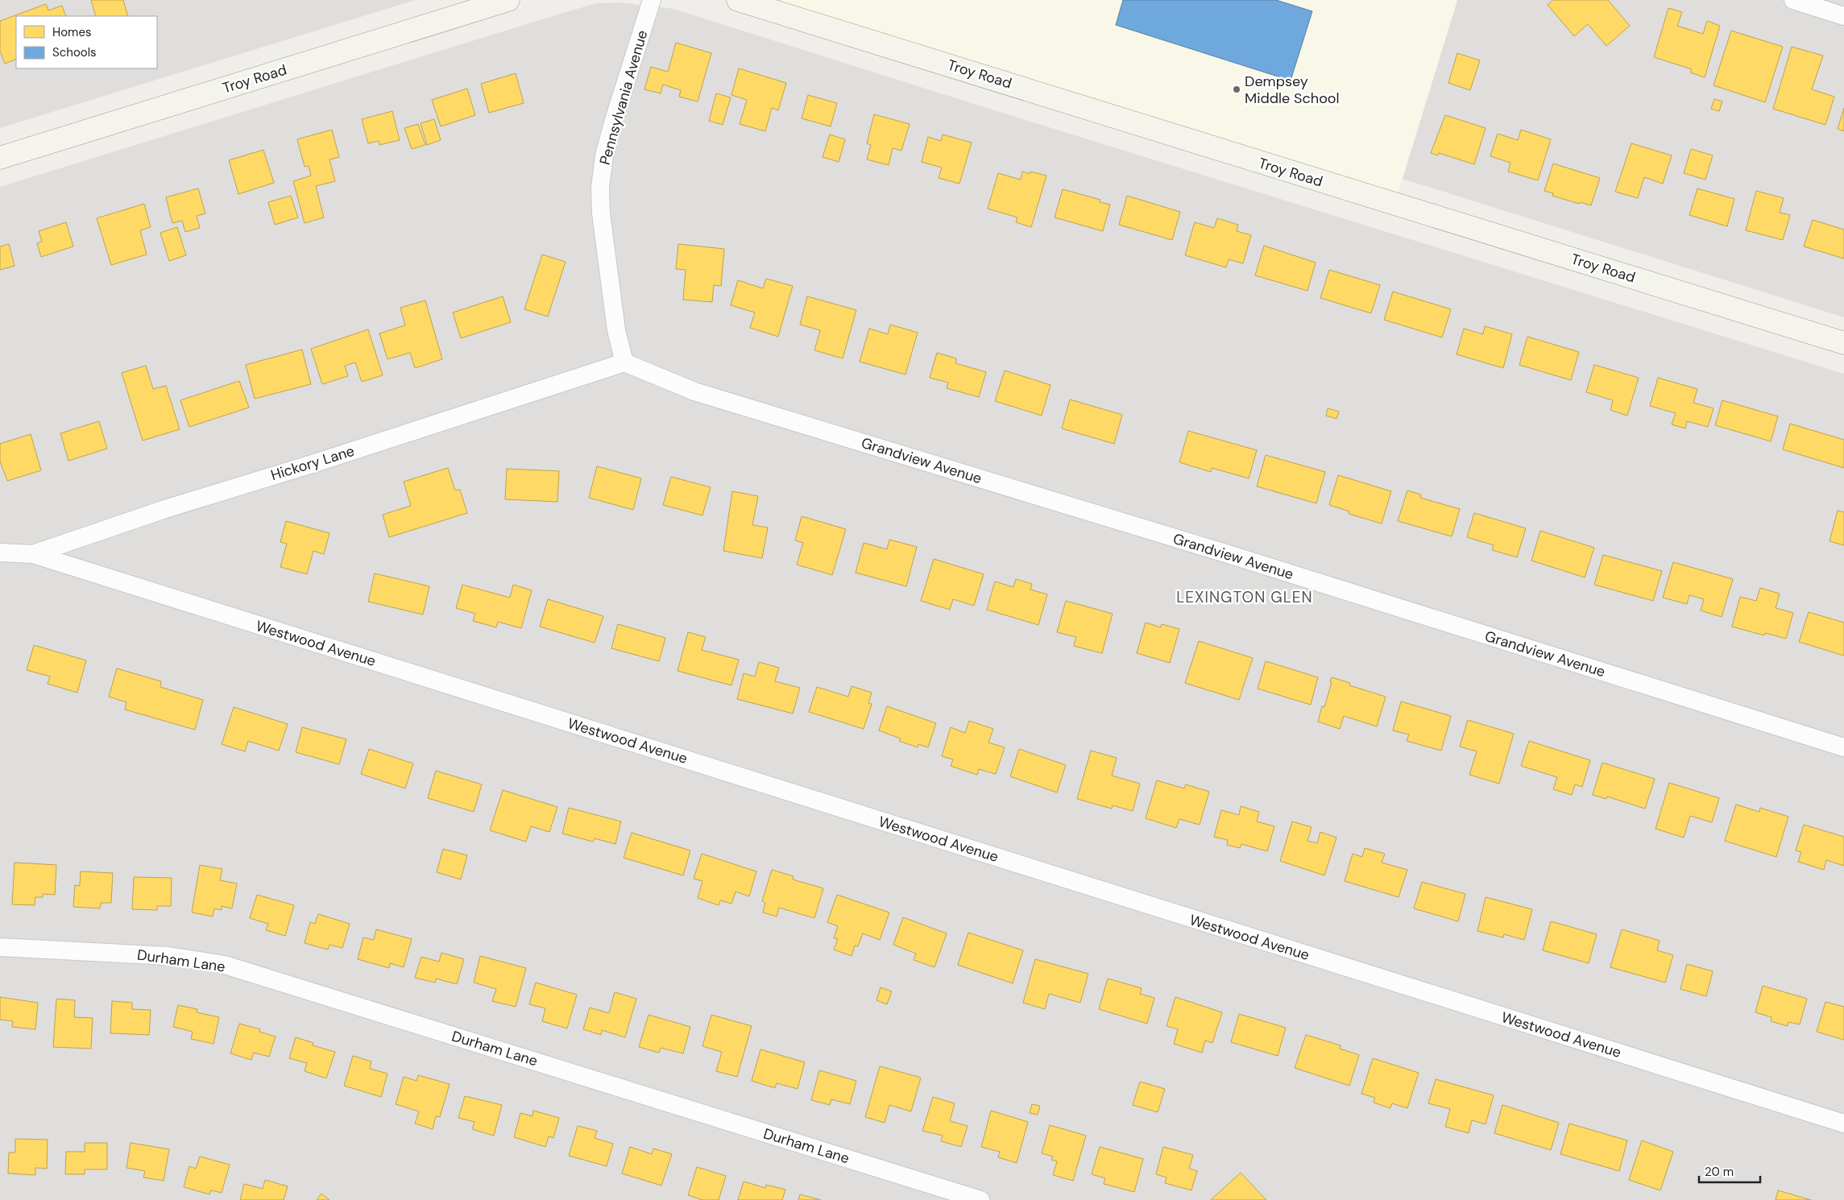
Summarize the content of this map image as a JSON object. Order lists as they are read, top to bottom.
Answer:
{
  "streets": {
    "street": [
      "Troy Road",
      "Pennsylvania Avenue",
      "Grandview Avenue",
      "Hickory Lane",
      "Westwood Avenue",
      "Durham Lane"
    ]
  },
  "crossings": [
    ["Pennsylvania Avenue", "Grandview Avenue"],
    ["Pennsylvania Avenue", "Hickory Lane"],
    ["Grandview Avenue", "Hickory Lane"],
    ["Hickory Lane", "Westwood Avenue"]
  ],
  "districts": ["LEXINGTON GLEN"],
  "places": ["Dempsey Middle School"],
  "legend": ["Homes", "Schools"],
  "scale_bar": "20 m"
}
